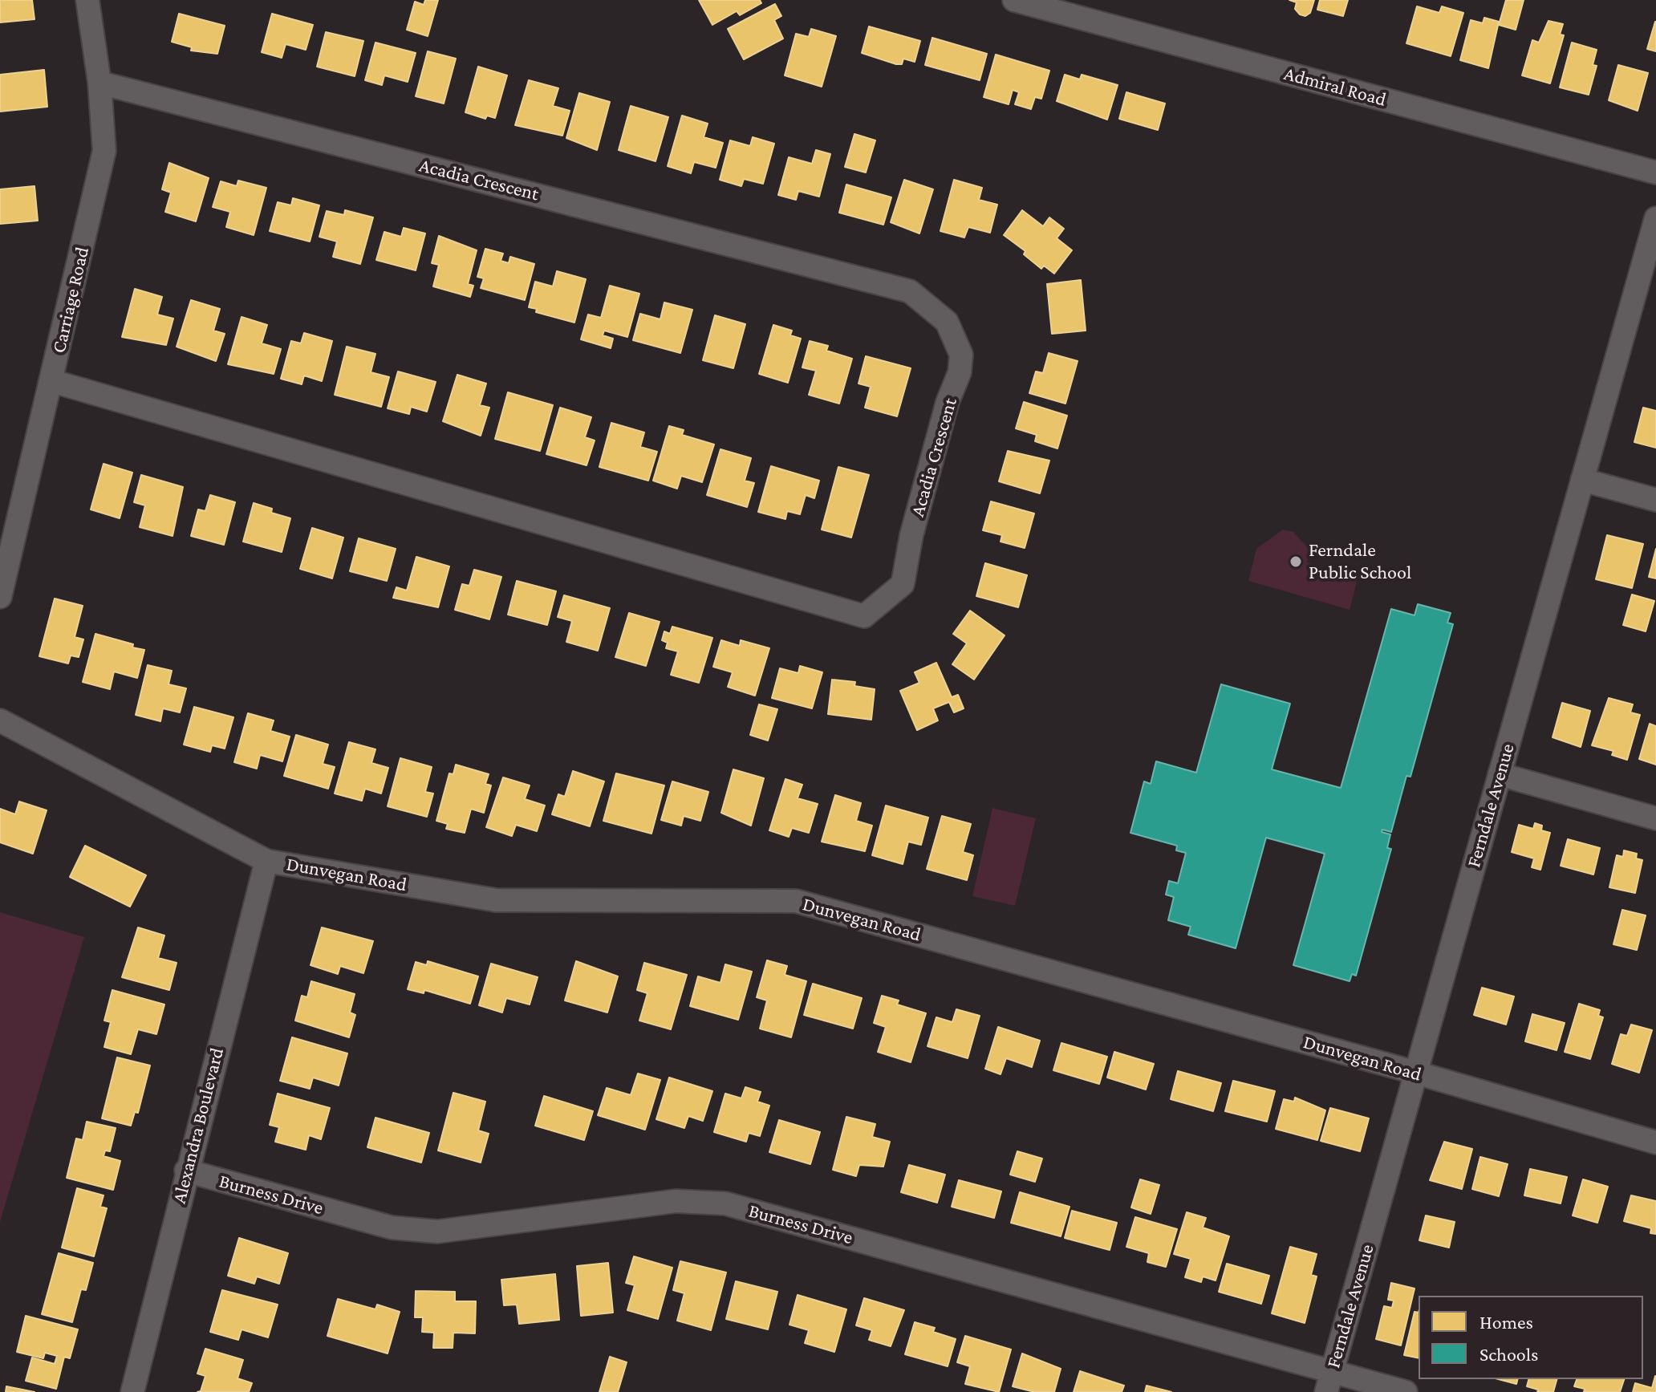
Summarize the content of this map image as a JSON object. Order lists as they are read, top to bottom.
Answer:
{
  "streets": {
    "street": [
      "Admiral Road",
      "Acadia Crescent",
      "Carriage Road",
      "Ferndale Avenue",
      "Dunvegan Road",
      "Alexandra Boulevard",
      "Burness Drive"
    ]
  },
  "crossings": [
    ["Acadia Crescent", "Carriage Road"],
    ["Ferndale Avenue", "Dunvegan Road"],
    ["Ferndale Avenue", "Burness Drive"],
    ["Dunvegan Road", "Alexandra Boulevard"],
    ["Alexandra Boulevard", "Burness Drive"]
  ],
  "places": ["Ferndale Public School"],
  "legend": ["Homes", "Schools"]
}
